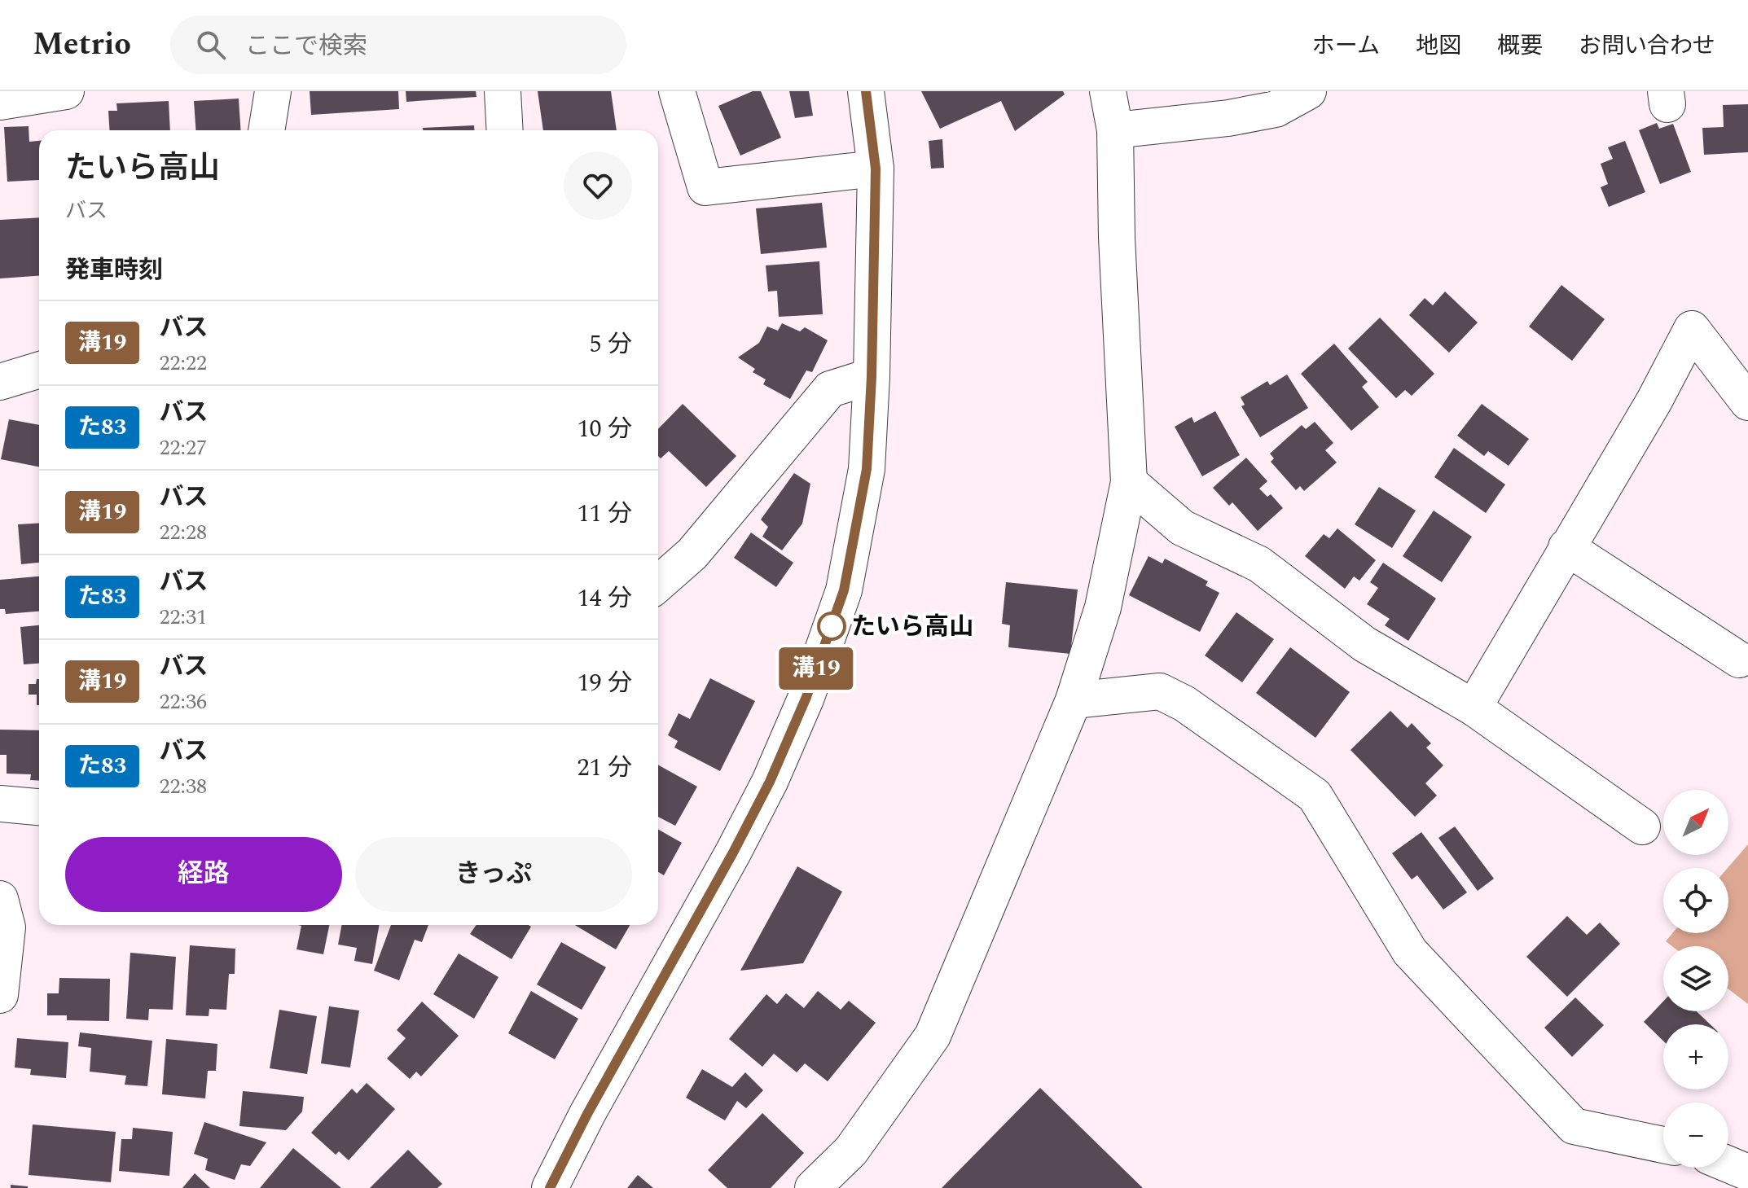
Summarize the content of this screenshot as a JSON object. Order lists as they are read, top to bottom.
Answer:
{
  "places": ["たいら高山"],
  "lines": ["bus line 溝19"],
  "north": "top right",
  "page": {
    "header": "Metrio",
    "search": "ここで検索",
    "nav": [
      "ホーム",
      "地図",
      "概要",
      "お問い合わせ"
    ],
    "on_map": "溝19",
    "heading": [
      ["たいら高山", "バス"],
      "発車時刻"
    ],
    "list": [
      {
        "mark": "溝19",
        "name": "バス",
        "note": "22:22",
        "value": "5 分"
      },
      {
        "mark": "た83",
        "name": "バス",
        "note": "22:27",
        "value": "10 分"
      },
      {
        "mark": "溝19",
        "name": "バス",
        "note": "22:28",
        "value": "11 分"
      },
      {
        "mark": "た83",
        "name": "バス",
        "note": "22:31",
        "value": "14 分"
      },
      {
        "mark": "溝19",
        "name": "バス",
        "note": "22:36",
        "value": "19 分"
      },
      {
        "mark": "た83",
        "name": "バス",
        "note": "22:38",
        "value": "21 分"
      }
    ],
    "map_buttons": ["+", "−"],
    "buttons": ["経路", "きっぷ"]
  }
}
